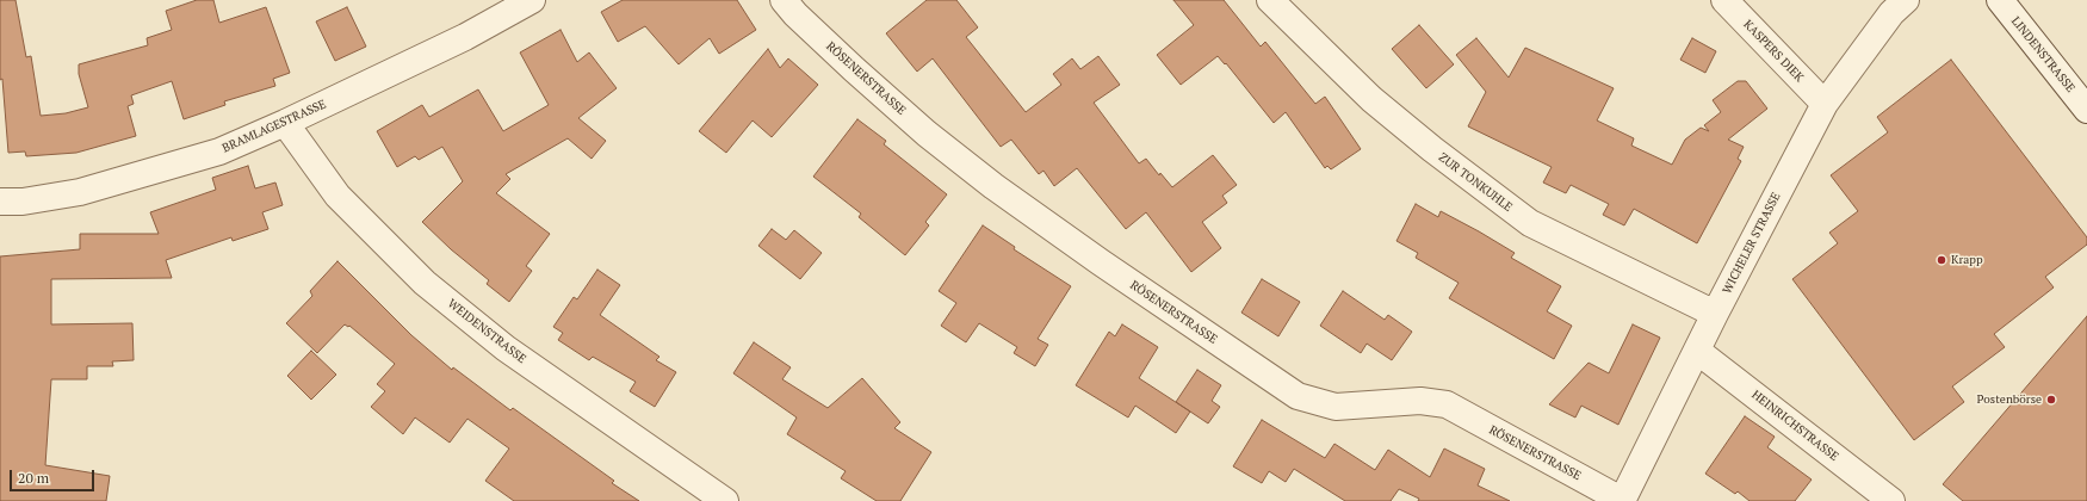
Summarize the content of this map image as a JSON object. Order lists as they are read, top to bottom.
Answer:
{
  "streets": {
    "street": [
      "KASPERS DIEK",
      "LINDENSTRASSE",
      "RÖSENERSTRASSE",
      "BRAMLAGESTRASSE",
      "ZUR TONKUHLE",
      "WICHELER STRASSE",
      "WEIDENSTRASSE",
      "HEINRICHSTRASSE"
    ]
  },
  "crossings": [
    ["KASPERS DIEK", "WICHELER STRASSE"],
    ["RÖSENERSTRASSE", "WICHELER STRASSE"],
    ["BRAMLAGESTRASSE", "WEIDENSTRASSE"],
    ["ZUR TONKUHLE", "WICHELER STRASSE"],
    ["WICHELER STRASSE", "HEINRICHSTRASSE"]
  ],
  "places": ["Krapp", "Postenbörse"],
  "scale_bar": "20 m"
}
